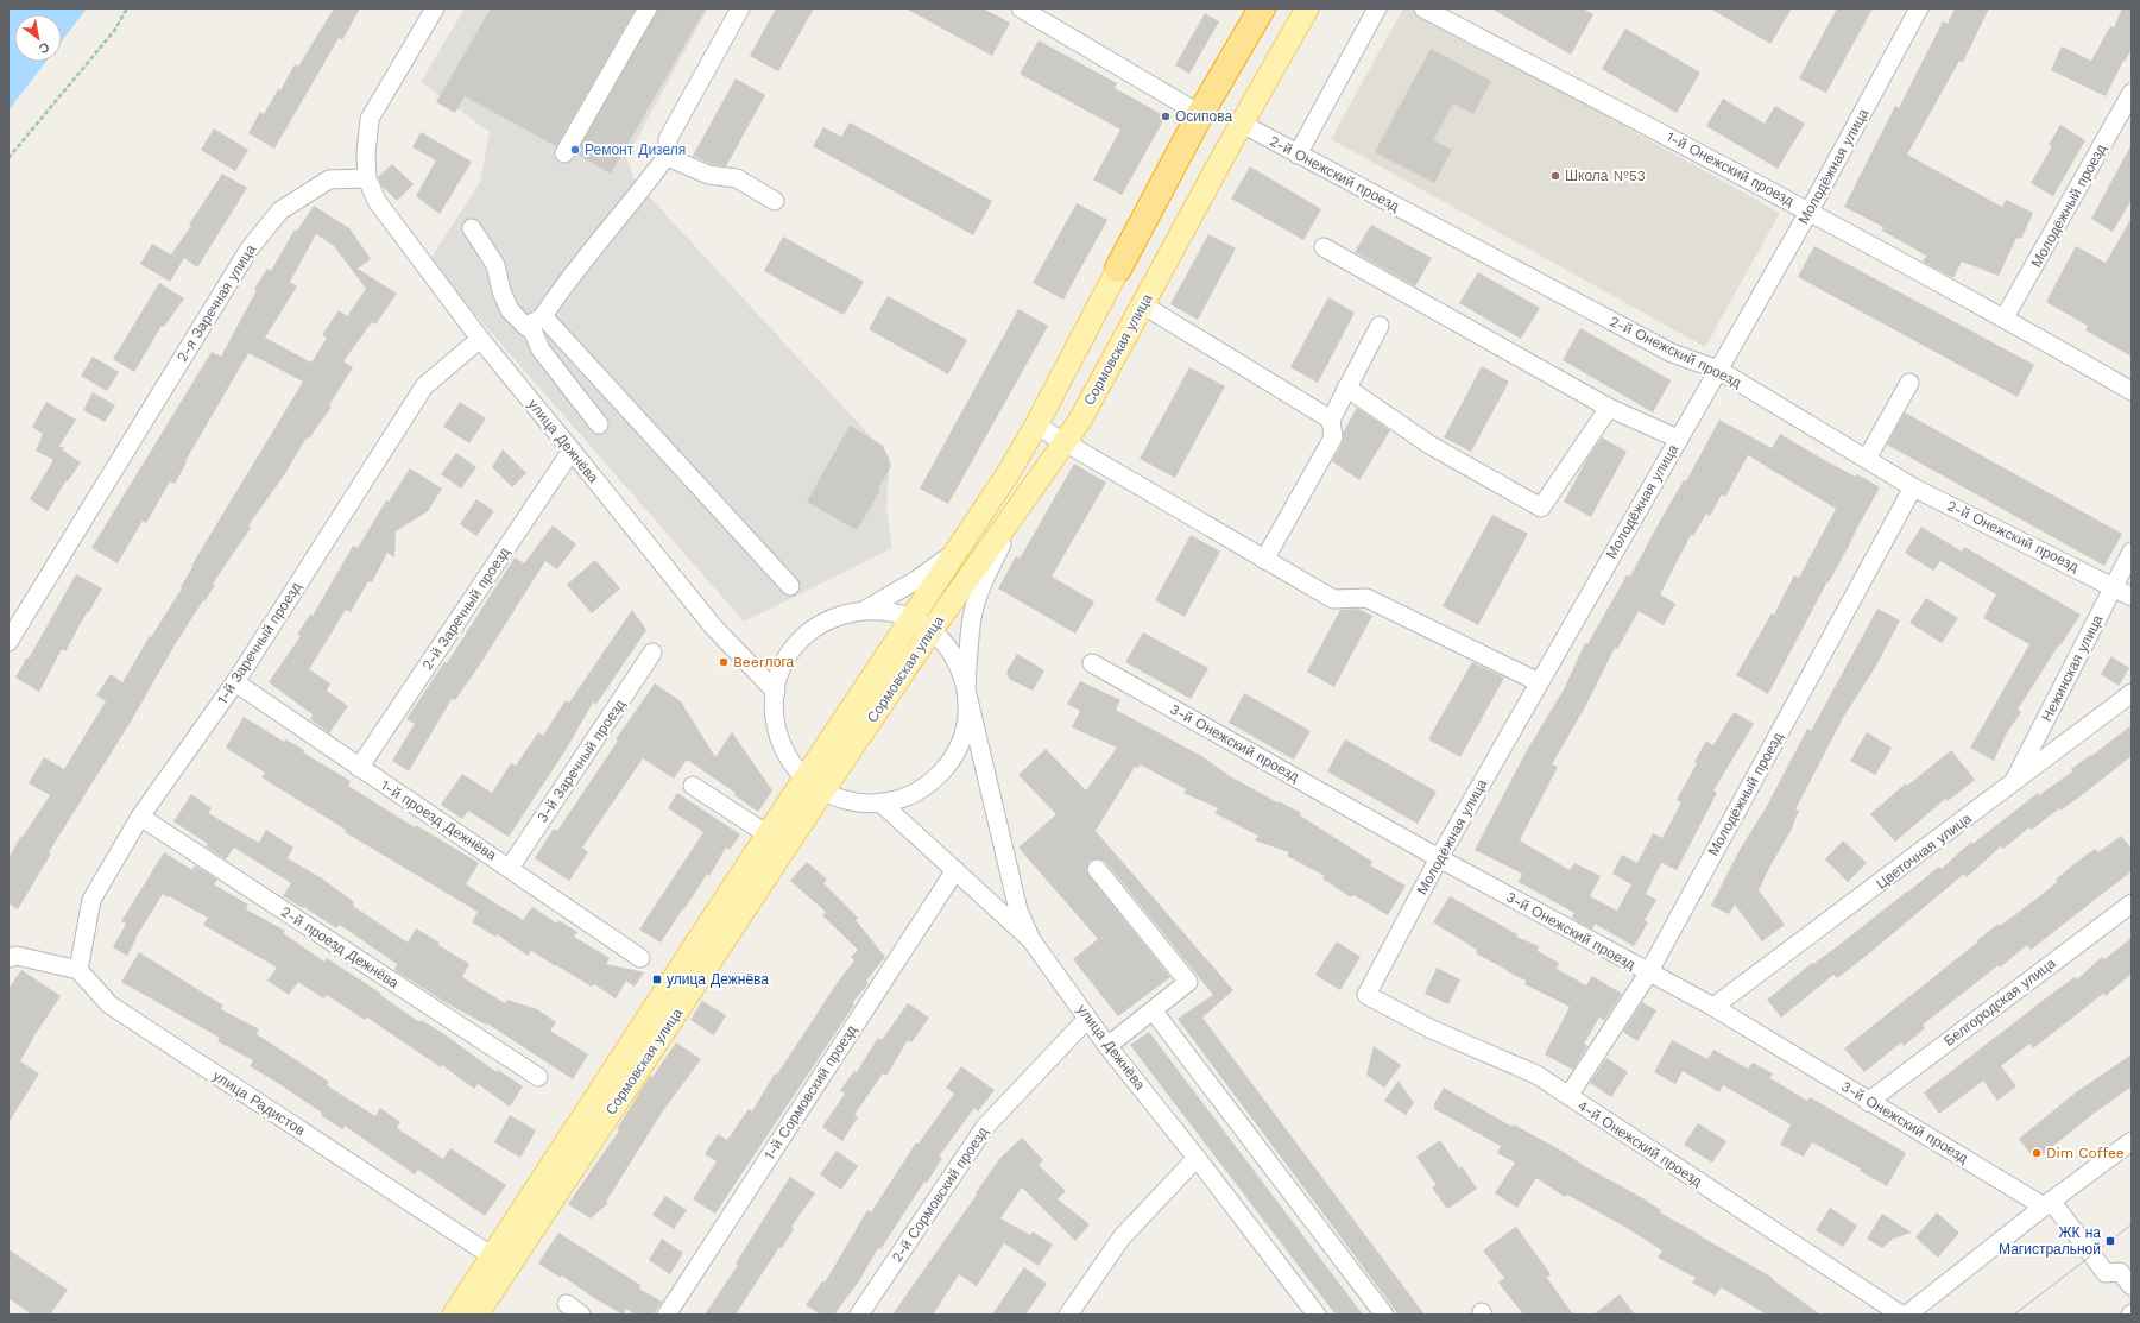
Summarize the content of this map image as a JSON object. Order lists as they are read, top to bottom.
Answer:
{
  "streets": {
    "highway": ["Сормовская улица"],
    "street": [
      "Молодёжная улица",
      "1-й Онежский проезд",
      "2-й Онежский проезд",
      "Молодёжный проезд",
      "2-я Заречная улица",
      "улица Дежнёва",
      "2-й Заречный проезд",
      "1-й Заречный проезд",
      "Нежинская улица",
      "3-й Онежский проезд",
      "3-й Заречный проезд",
      "1-й проезд Дежнёва",
      "Цветочная улица",
      "2-й проезд Дежнёва",
      "Белгородская улица",
      "1-й Сормовский проезд",
      "улица Радистов",
      "4-й Онежский проезд",
      "2-й Сормовский проезд"
    ]
  },
  "crossings": [
    ["Молодёжная улица", "1-й Онежский проезд"],
    ["Молодёжная улица", "2-й Онежский проезд"],
    ["Молодёжная улица", "3-й Онежский проезд"],
    ["Молодёжная улица", "4-й Онежский проезд"],
    ["1-й Онежский проезд", "Молодёжный проезд"],
    ["2-й Онежский проезд", "Молодёжный проезд"],
    ["2-й Онежский проезд", "Сормовская улица"],
    ["2-й Онежский проезд", "Нежинская улица"],
    ["Молодёжный проезд", "3-й Онежский проезд"],
    ["Молодёжный проезд", "4-й Онежский проезд"],
    ["2-я Заречная улица", "улица Дежнёва"],
    ["Сормовская улица", "улица Радистов"],
    ["улица Дежнёва", "2-й Заречный проезд"],
    ["улица Дежнёва", "1-й Заречный проезд"],
    ["улица Дежнёва", "1-й Сормовский проезд"],
    ["улица Дежнёва", "2-й Сормовский проезд"],
    ["2-й Заречный проезд", "1-й проезд Дежнёва"],
    ["1-й Заречный проезд", "1-й проезд Дежнёва"],
    ["1-й Заречный проезд", "2-й проезд Дежнёва"],
    ["1-й Заречный проезд", "улица Радистов"],
    ["Нежинская улица", "Цветочная улица"],
    ["3-й Онежский проезд", "Цветочная улица"],
    ["3-й Онежский проезд", "Белгородская улица"],
    ["3-й Заречный проезд", "1-й проезд Дежнёва"]
  ],
  "places": {
    "other": [
      "Осипова",
      "Ремонт Дизеля",
      "Школа №53",
      "Beerлога",
      "Dim Coffee"
    ],
    "transit": ["улица Дежнёва", "ЖК на Магистральной"]
  },
  "north": "bottom right"
}
